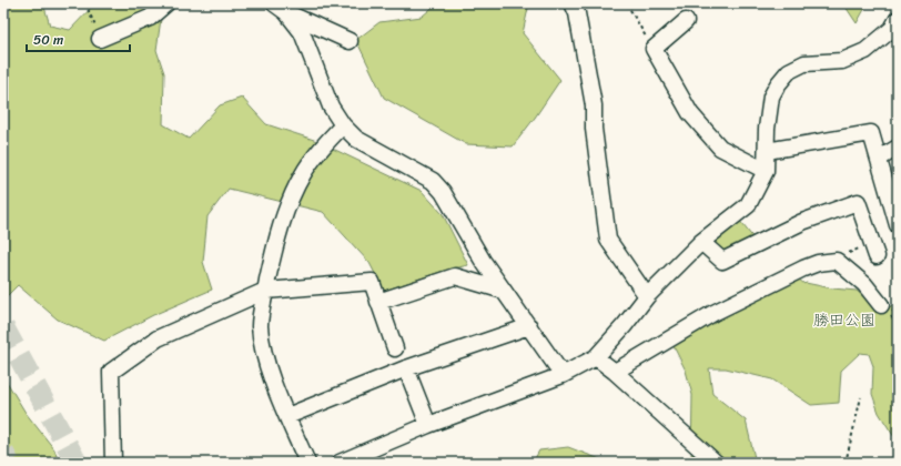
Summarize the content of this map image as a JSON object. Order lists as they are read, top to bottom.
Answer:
{
  "parks": ["勝田公園"],
  "scale_bar": "50 m"
}
